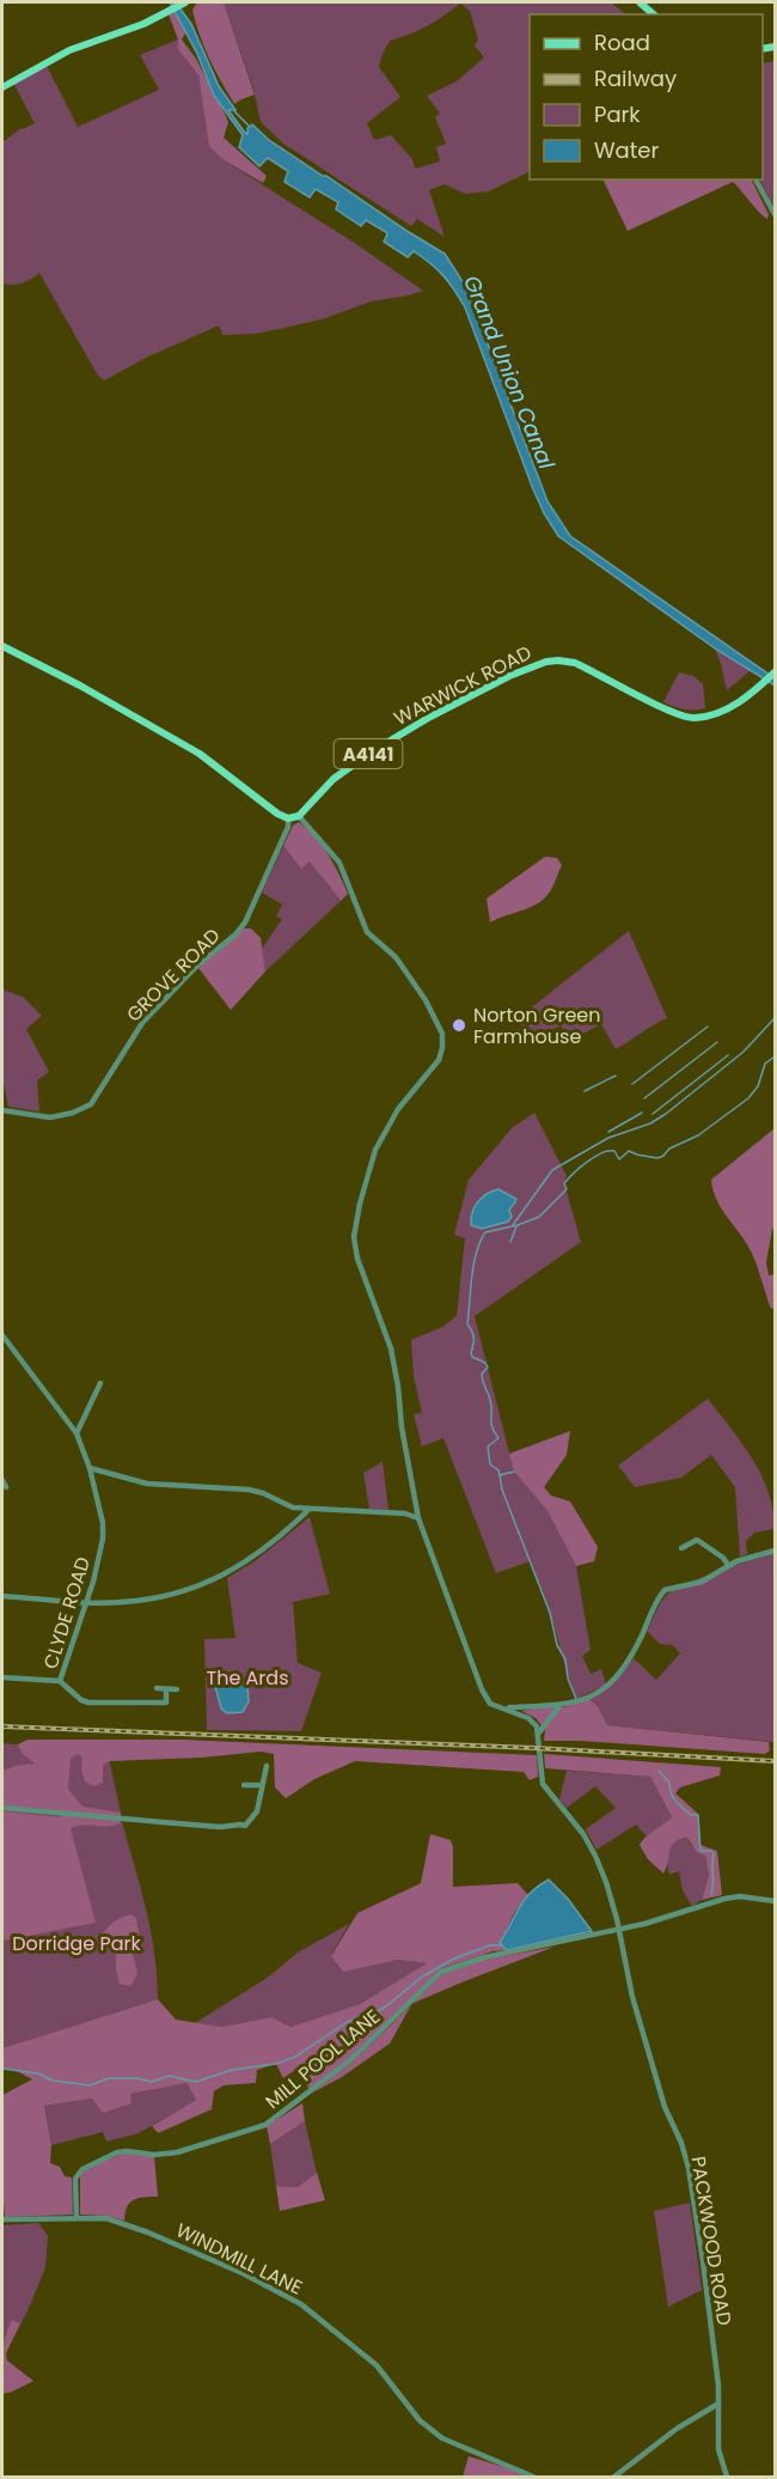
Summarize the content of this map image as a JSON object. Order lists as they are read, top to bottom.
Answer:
{
  "streets": {
    "main road": ["WARWICK ROAD", "A4141"],
    "street": [
      "GROVE ROAD",
      "CLYDE ROAD",
      "MILL POOL LANE",
      "PACKWOOD ROAD",
      "WINDMILL LANE"
    ]
  },
  "crossings": [
    ["MILL POOL LANE", "PACKWOOD ROAD"],
    ["MILL POOL LANE", "WINDMILL LANE"]
  ],
  "water": ["Grand Union Canal"],
  "parks": ["The Ards", "Dorridge Park"],
  "places": ["Norton Green Farmhouse"],
  "legend": [
    "Road",
    "Railway",
    "Park",
    "Water"
  ]
}
